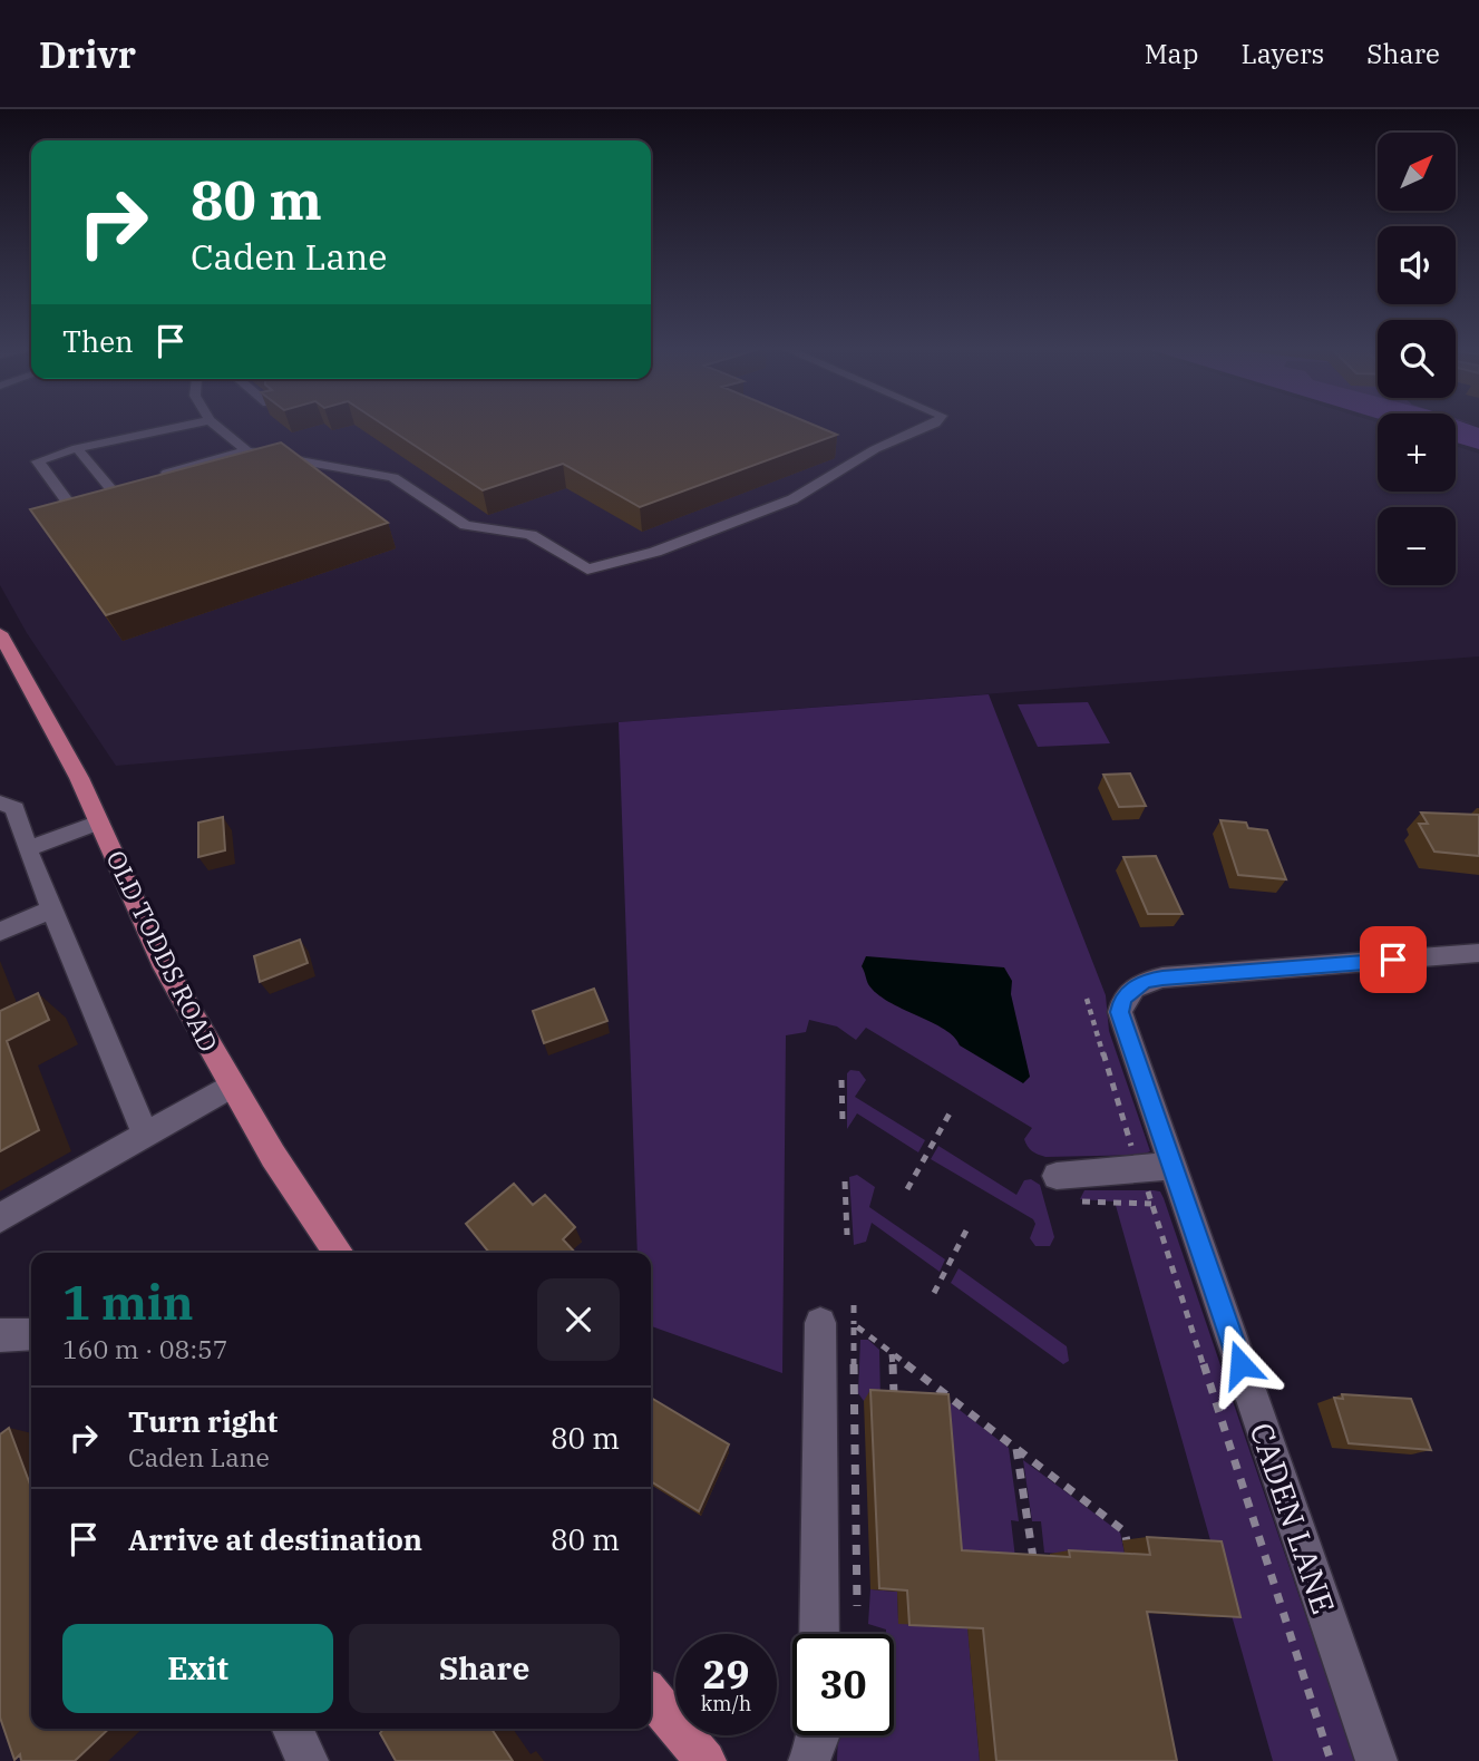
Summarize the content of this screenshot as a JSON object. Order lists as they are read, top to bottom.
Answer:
{
  "streets": {
    "main road": ["OLD TODDS ROAD"],
    "street": ["CADEN LANE"]
  },
  "north": "top right",
  "page": {
    "header": "Drivr",
    "nav": ["Map", "Layers", "Share"],
    "map_buttons": ["+", "−"],
    "turn": ["80 m", "Caden Lane"],
    "then": "Then",
    "heading": ["1 min", "160 m · 08:57"],
    "list": [
      {
        "name": "Turn right",
        "note": "Caden Lane",
        "value": "80 m"
      },
      {
        "name": "Arrive at destination",
        "value": "80 m"
      }
    ],
    "buttons": ["Exit", "Share"],
    "speed": "29 km/h",
    "limit": "30"
  }
}
